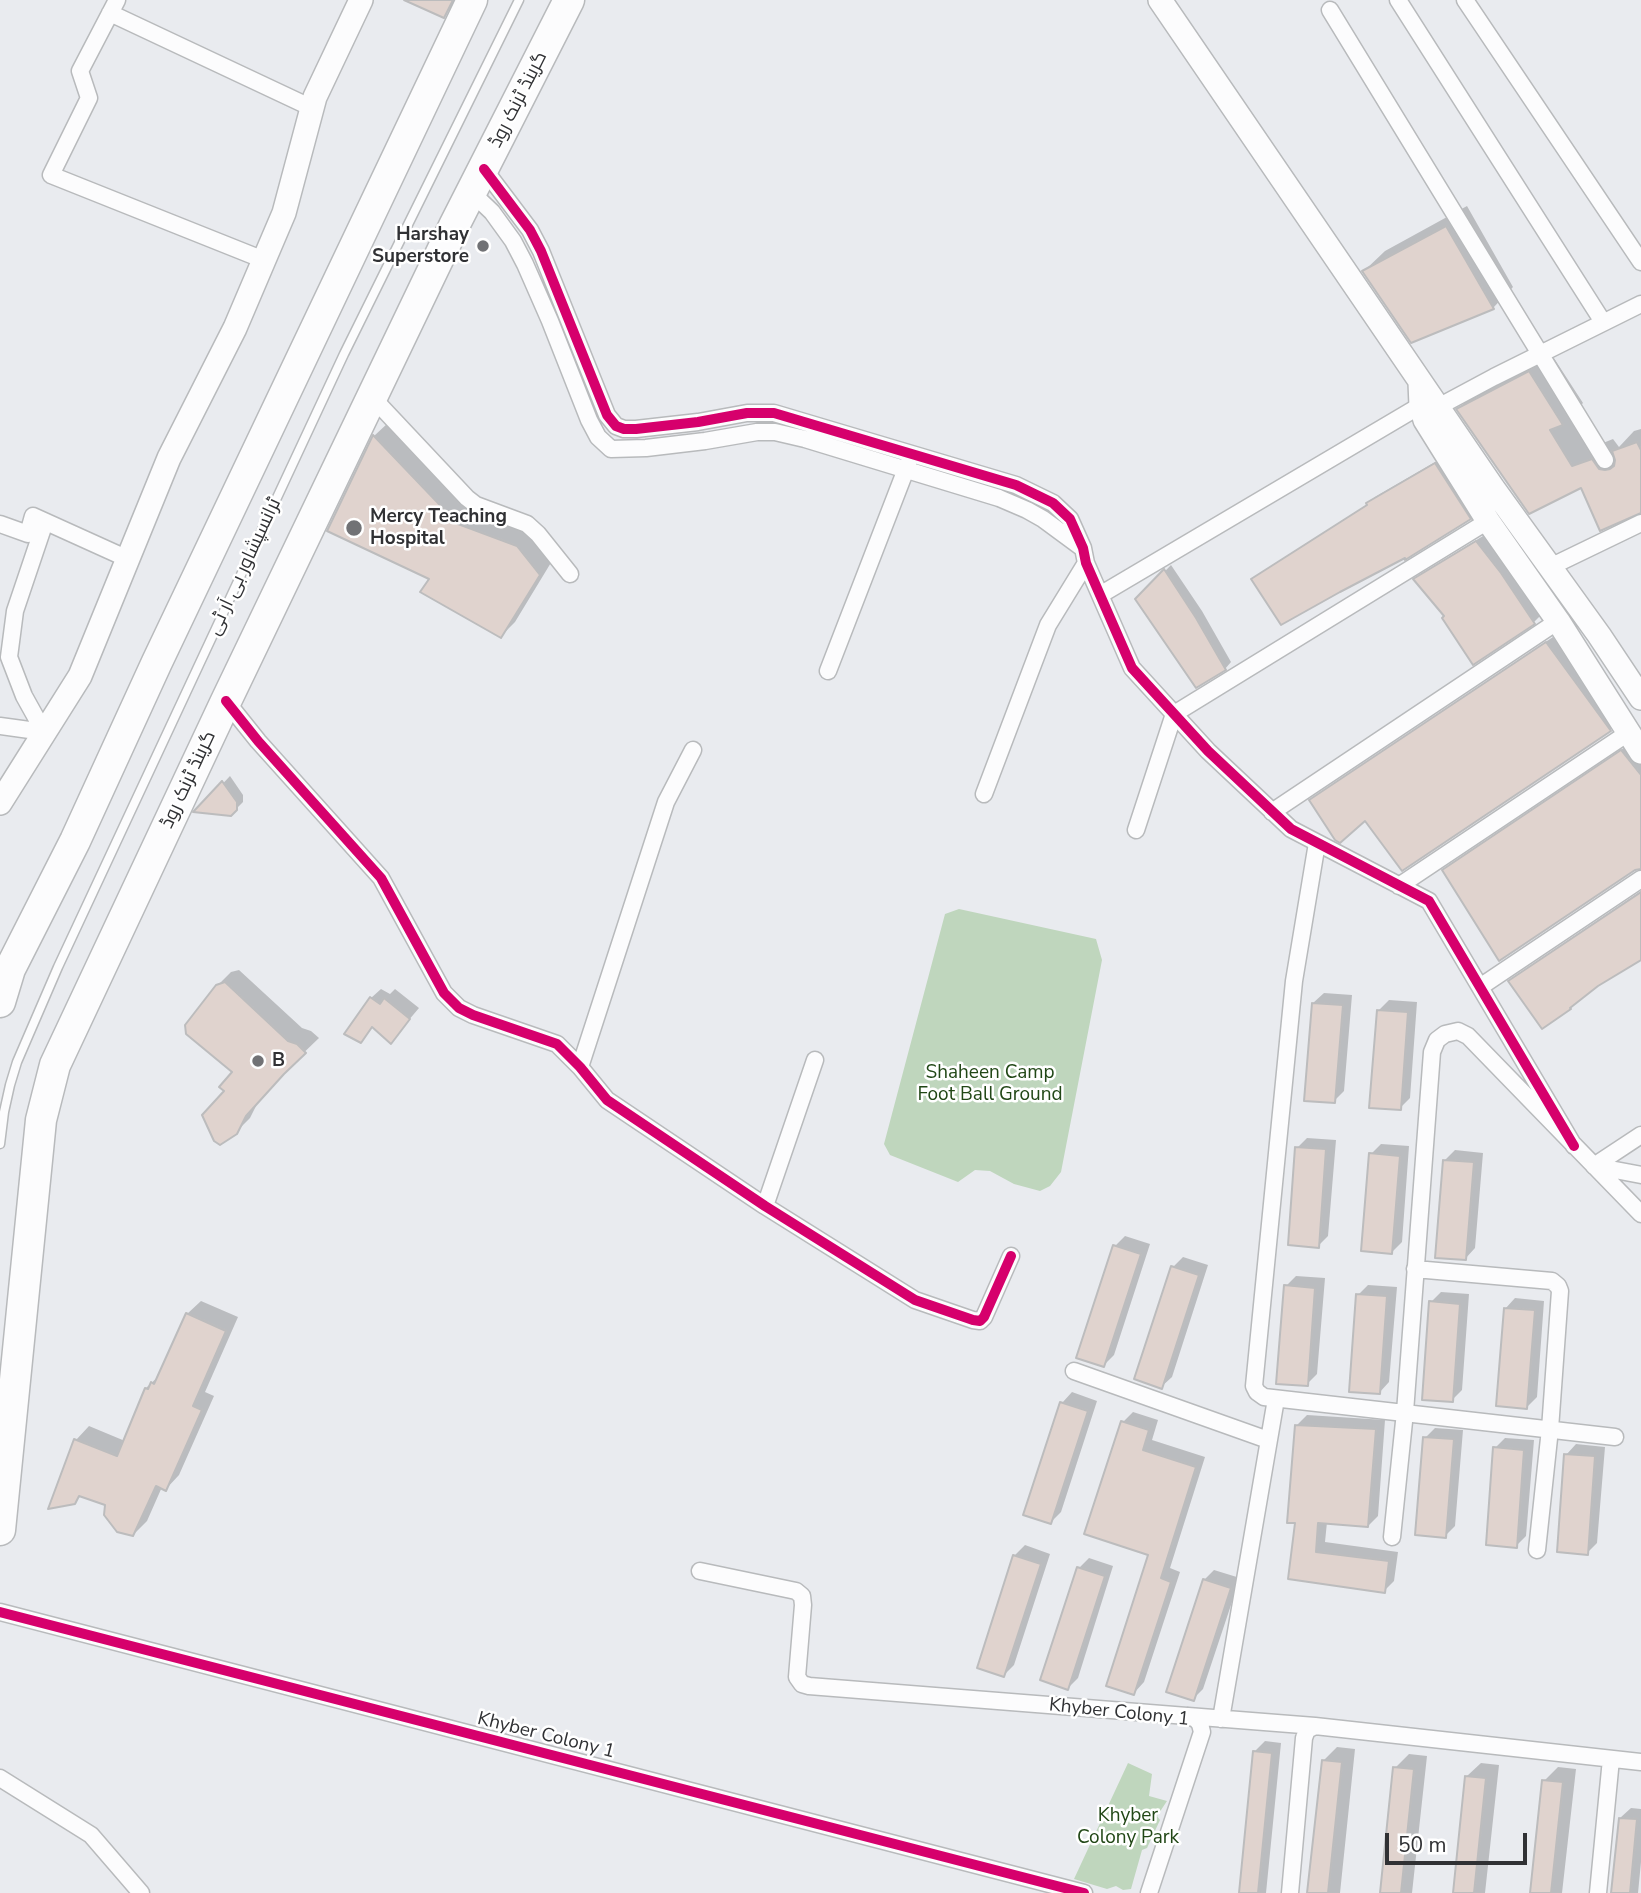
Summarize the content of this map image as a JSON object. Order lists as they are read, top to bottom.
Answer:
{
  "streets": {
    "highway": ["گرینڈ ٹرنک روڈ"],
    "street": ["Khyber Colony 1"],
    "lane": ["ٹرانسپشاور بی آر ٹی"]
  },
  "parks": ["Shaheen Camp Foot Ball Ground", "Khyber Colony Park"],
  "places": ["Harshay Superstore", "Mercy Teaching Hospital", "B"],
  "scale_bar": "50 m"
}
